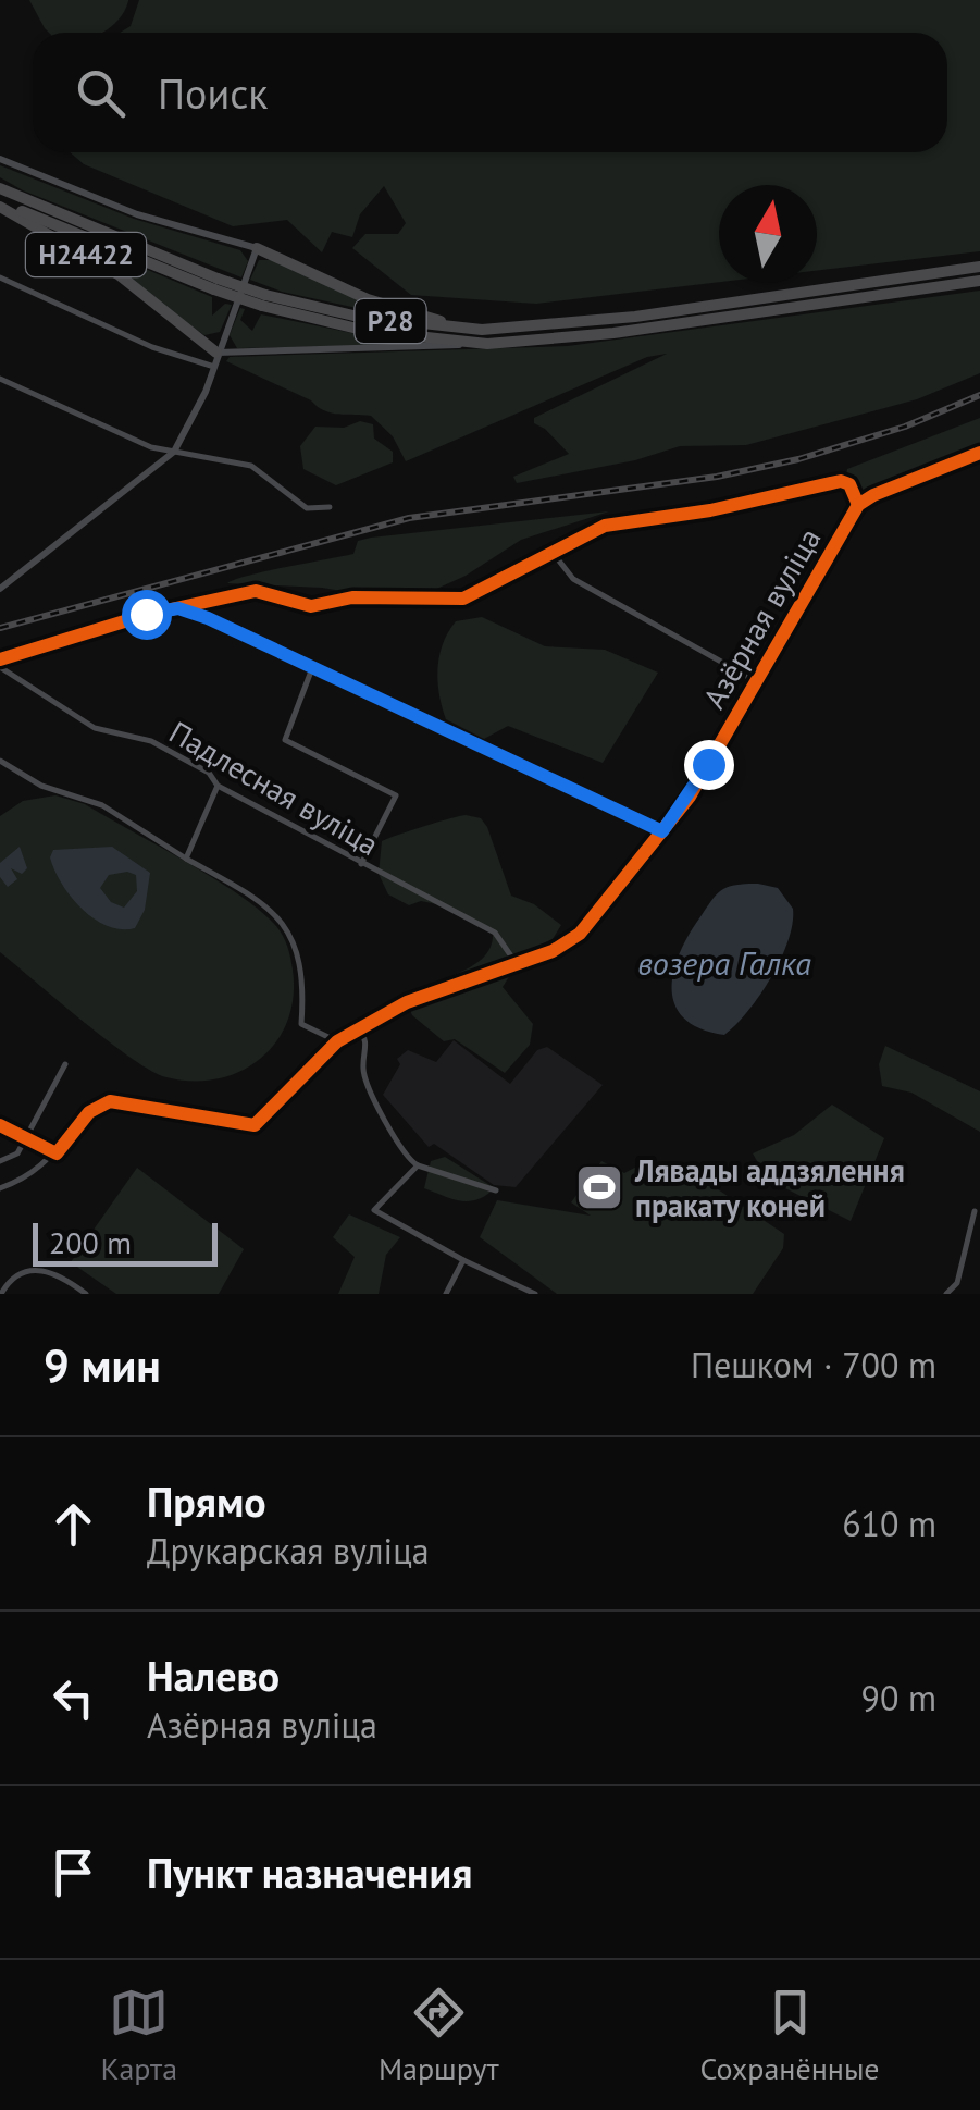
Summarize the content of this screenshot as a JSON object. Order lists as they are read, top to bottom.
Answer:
{
  "streets": {
    "highway": ["Н24422", "Р28"],
    "street": ["Азёрная вуліца", "Падлесная вуліца"]
  },
  "crossings": [
    ["Н24422", "Р28"],
    ["Азёрная вуліца", "Падлесная вуліца"]
  ],
  "water": ["возера Галка"],
  "places": {
    "sports": ["Лявады аддзялення пракату коней"]
  },
  "scale_bar": "200 m",
  "north": "top",
  "page": {
    "search": "Поиск",
    "scale": "200 m",
    "heading": ["9 мин", "Пешком · 700 m"],
    "list": [
      ["Прямо", "Друкарская вуліца", "610 m"],
      ["Налево", "Азёрная вуліца", "90 m"],
      "Пункт назначения"
    ],
    "nav": ["Карта", "Маршрут", "Сохранённые"]
  }
}
